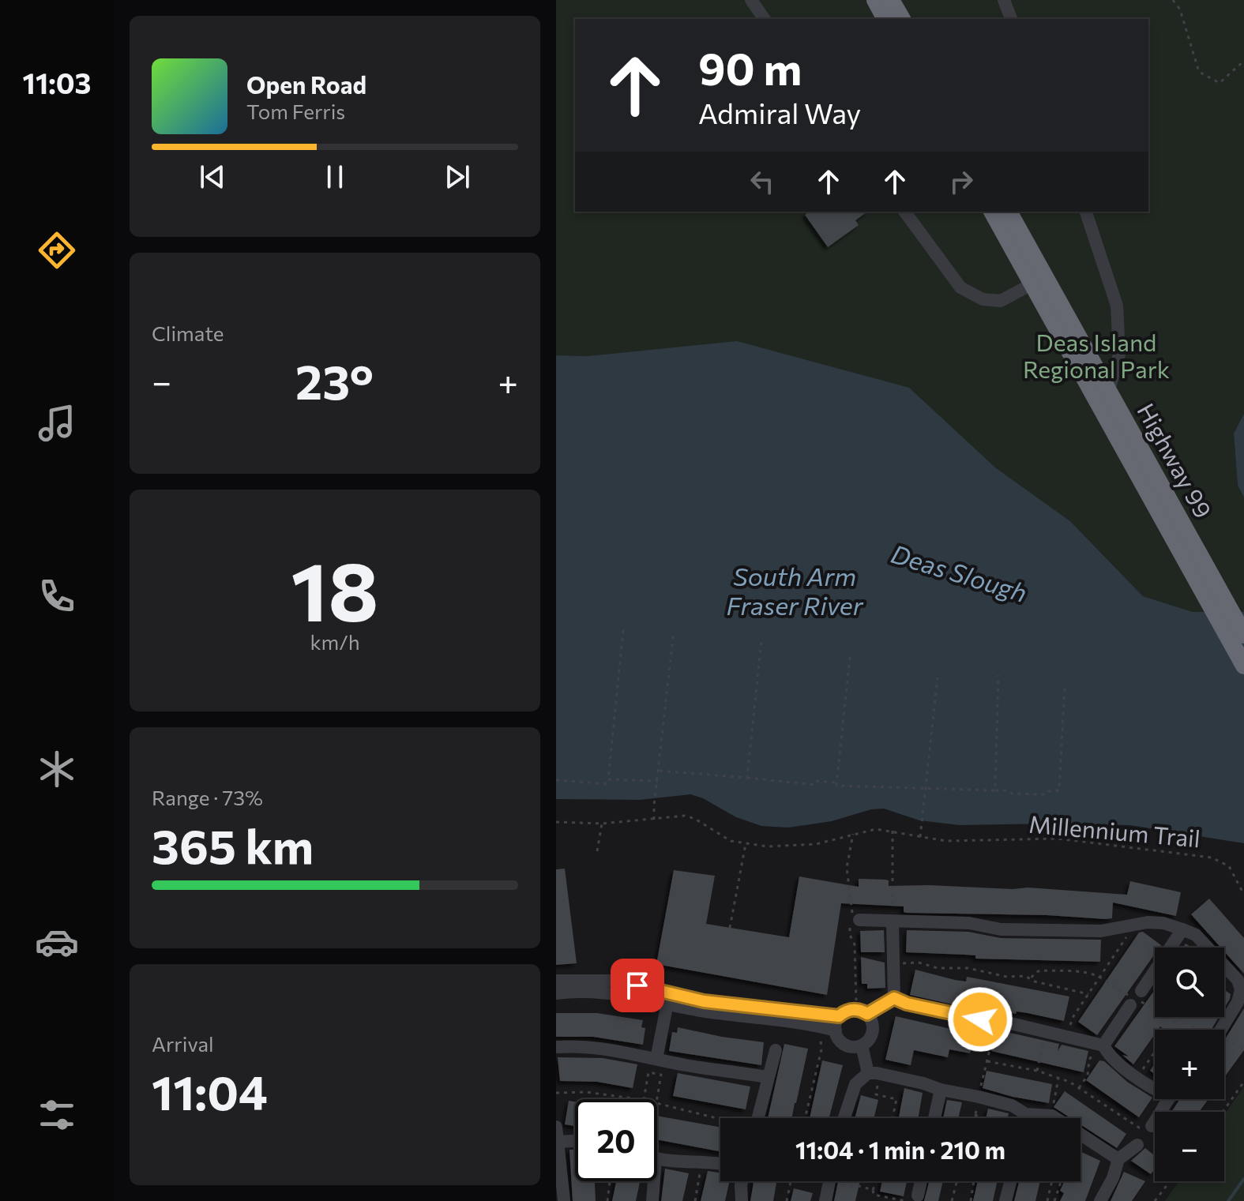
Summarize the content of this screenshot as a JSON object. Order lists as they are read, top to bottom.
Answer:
{
  "streets": {
    "highway": ["Highway 99"],
    "path": ["Millennium Trail"]
  },
  "water": ["Deas Slough", "South Arm Fraser River"],
  "parks": ["Deas Island Regional Park"],
  "page": {
    "tabs": "11:03",
    "turn": ["90 m", "Admiral Way"],
    "song": ["Open Road", "Tom Ferris"],
    "tile": [
      "Climate",
      ["18", "km/h"],
      ["Range · 73%", "365 km"],
      ["Arrival", "11:04"]
    ],
    "heat": ["−", "23°", "+"],
    "map_buttons": ["+", "−"],
    "limit": "20",
    "trip": "11:04 · 1 min · 210 m"
  }
}
